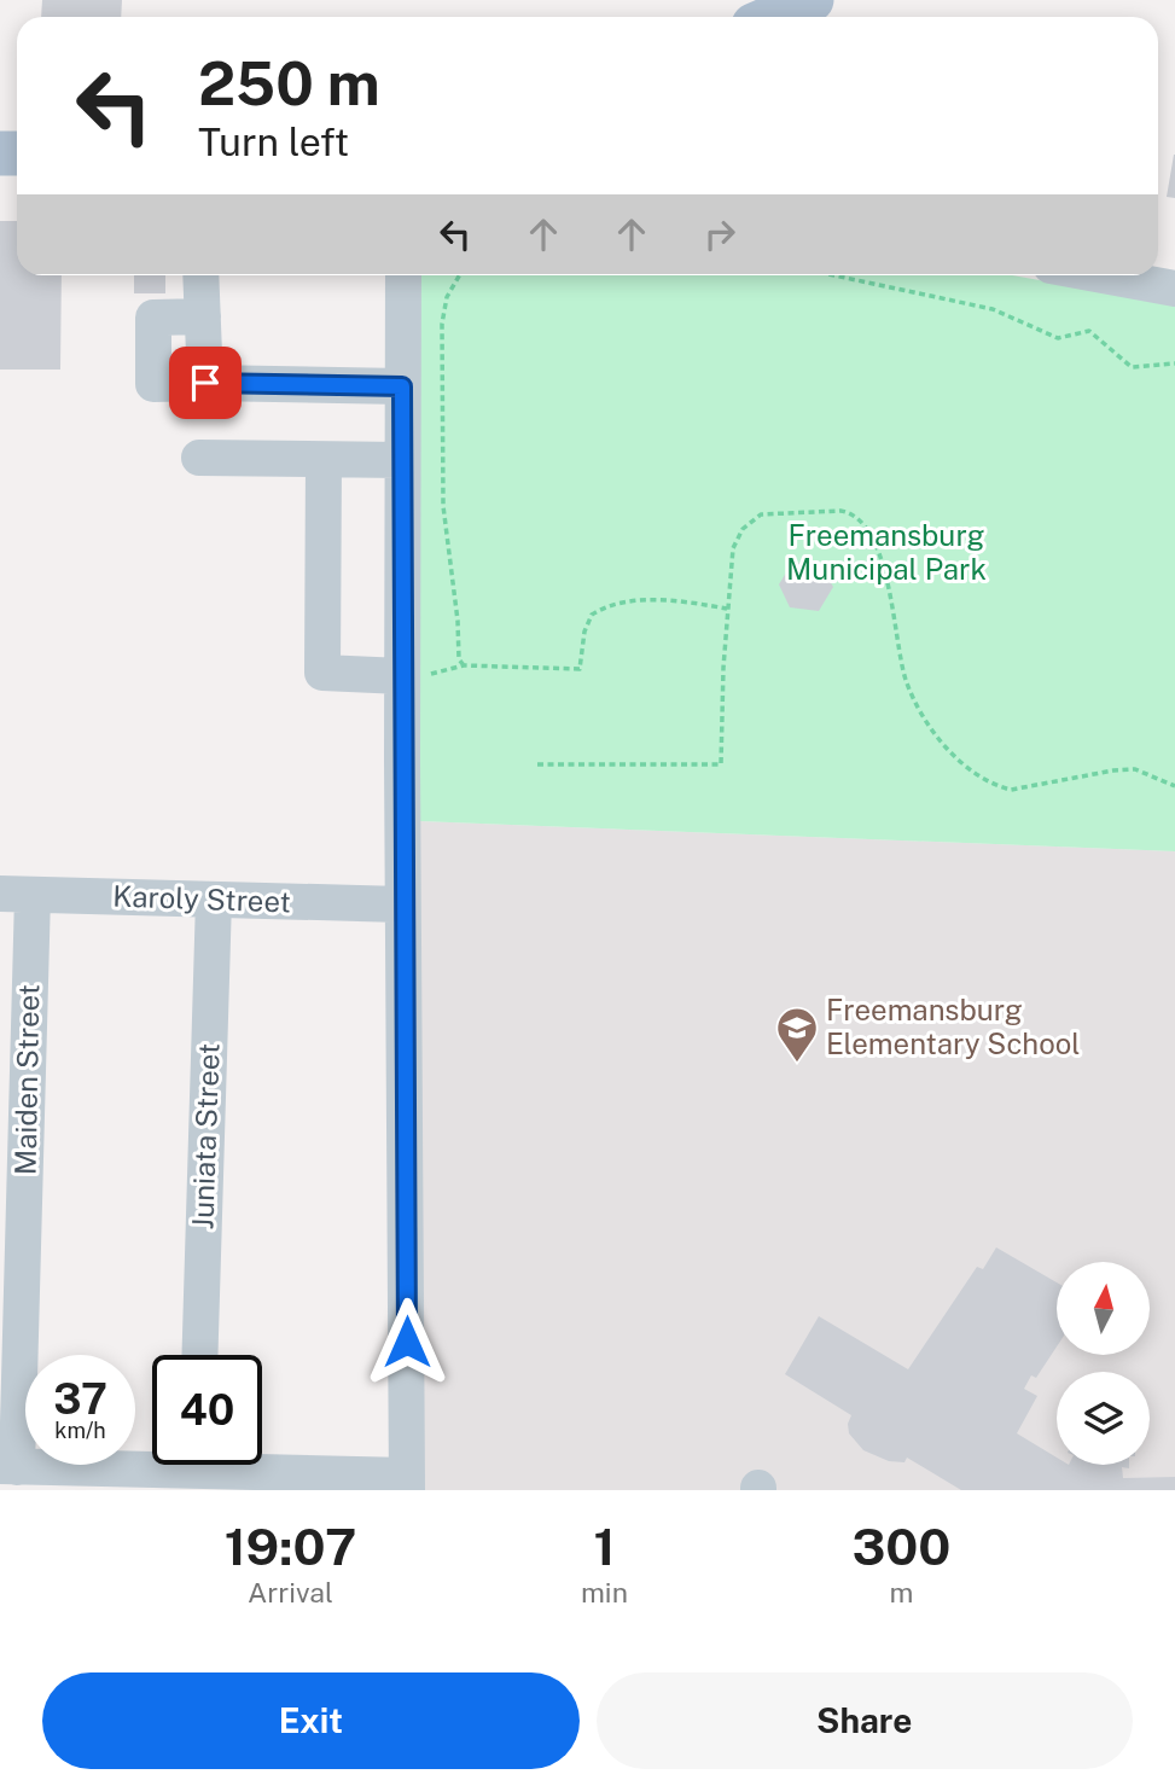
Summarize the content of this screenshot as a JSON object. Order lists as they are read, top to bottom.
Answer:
{
  "streets": {
    "street": ["Karoly Street", "Maiden Street", "Juniata Street"]
  },
  "crossings": [
    ["Karoly Street", "Maiden Street"],
    ["Karoly Street", "Juniata Street"]
  ],
  "parks": ["Freemansburg Municipal Park"],
  "places": {
    "school or university": ["Freemansburg Elementary School"]
  },
  "north": "top",
  "page": {
    "turn": ["250 m", "Turn left"],
    "speed": "37 km/h",
    "limit": "40",
    "eta": [
      "19:07",
      "Arrival",
      "1",
      "min",
      "300",
      "m"
    ],
    "buttons": ["Exit", "Share"]
  }
}
